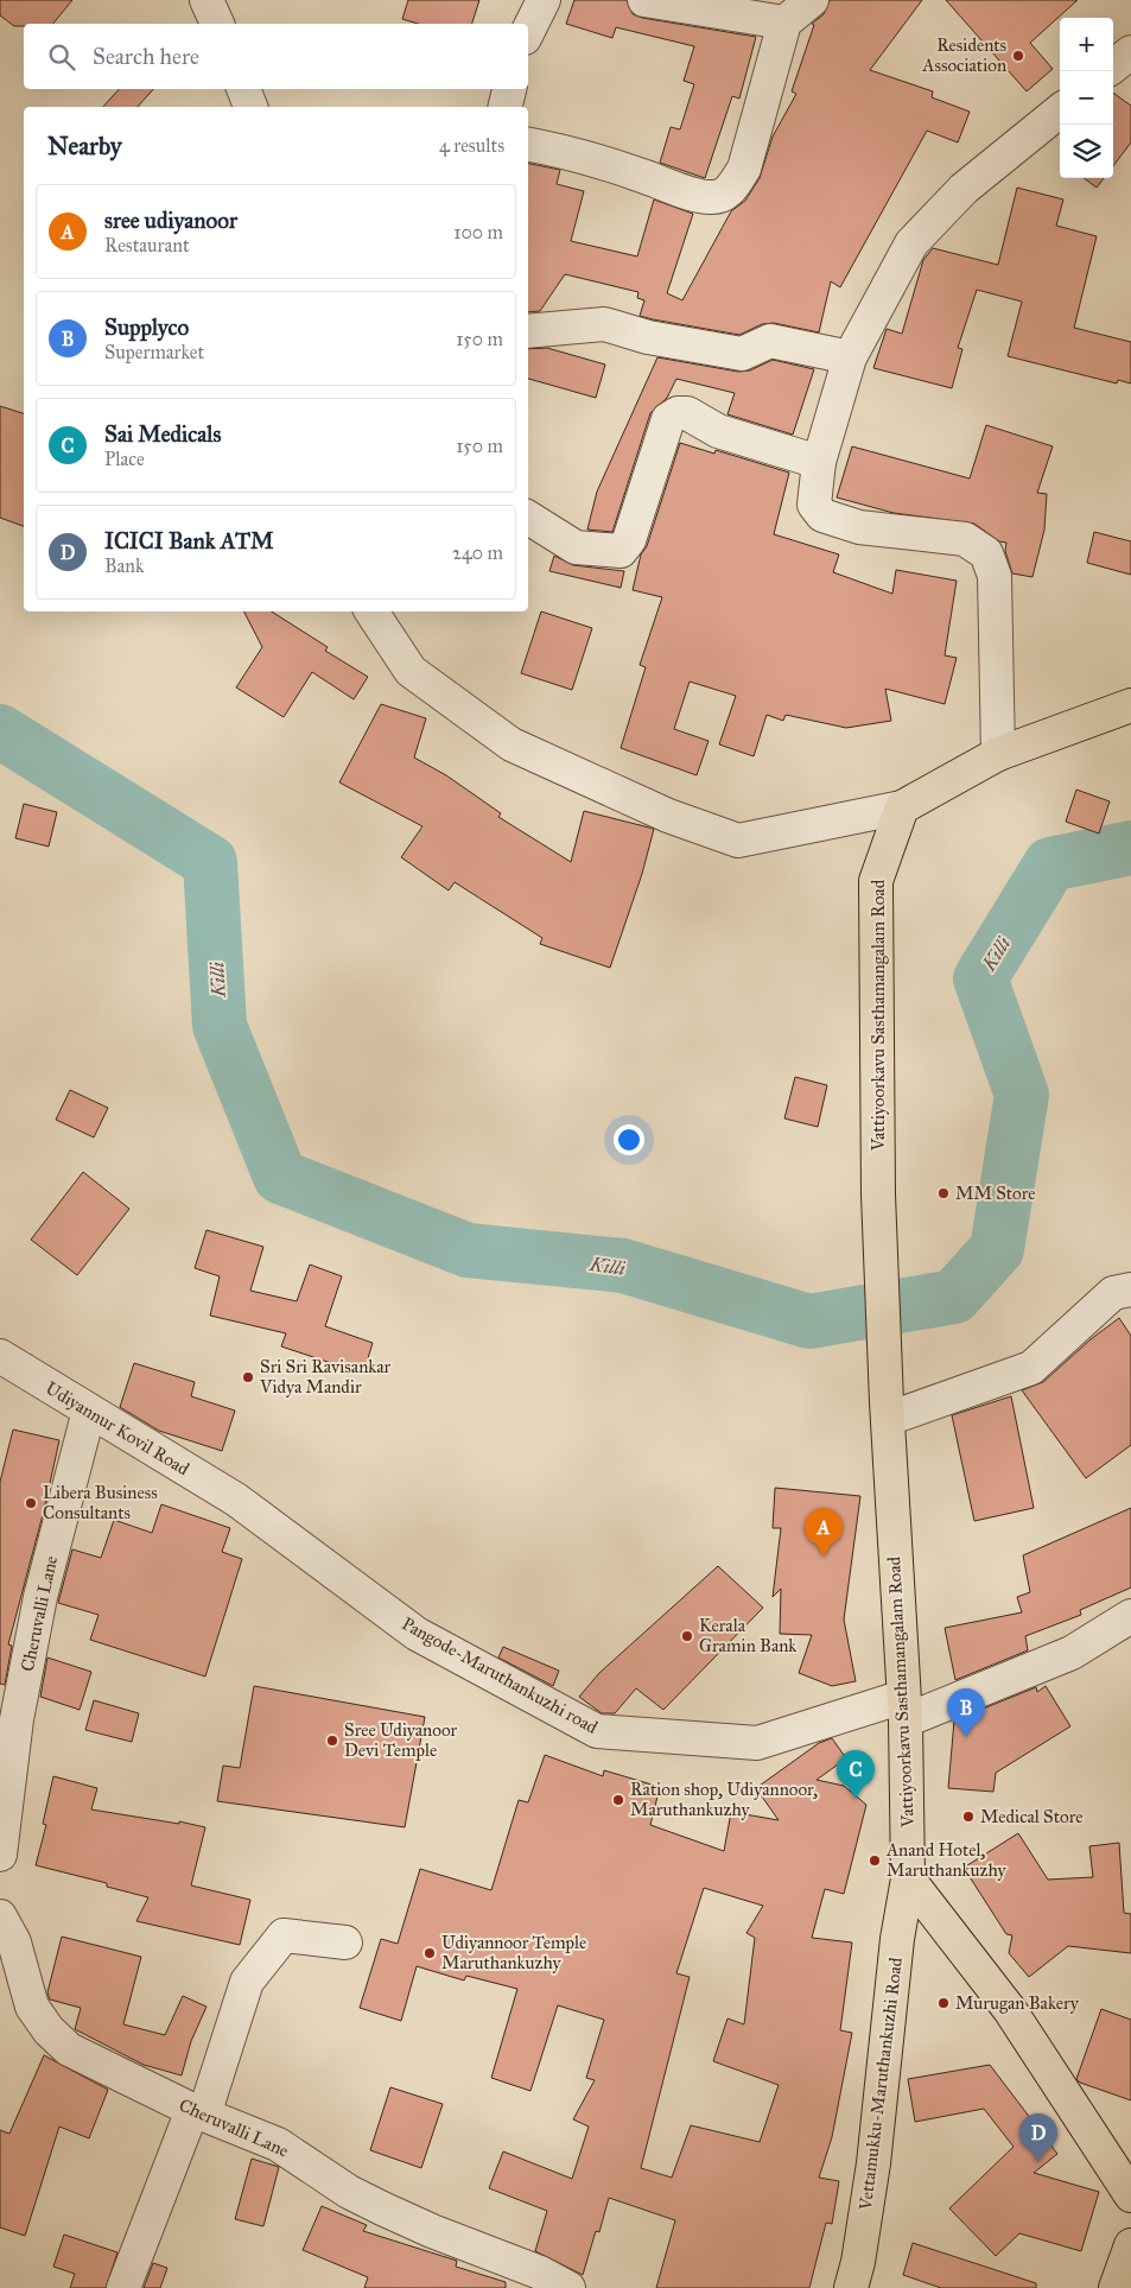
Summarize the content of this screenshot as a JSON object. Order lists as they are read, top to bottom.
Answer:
{
  "streets": {
    "main road": ["Vattiyoorkavu Sasthamangalam Road", "Vettamukku-Maruthankuzhi Road"],
    "street": ["Udiyannur Kovil Road", "Cheruvalli Lane", "Pangode-Maruthankuzhi road"]
  },
  "crossings": [
    ["Vattiyoorkavu Sasthamangalam Road", "Pangode-Maruthankuzhi road"],
    ["Vattiyoorkavu Sasthamangalam Road", "Vettamukku-Maruthankuzhi Road"],
    ["Udiyannur Kovil Road", "Cheruvalli Lane"],
    ["Udiyannur Kovil Road", "Pangode-Maruthankuzhi road"]
  ],
  "water": ["Killi"],
  "places": [
    "Residents Association",
    "MM Store",
    "Sri Sri Ravisankar Vidya Mandir",
    "Libera Business Consultants",
    "Kerala Gramin Bank",
    "Sree Udiyanoor Devi Temple",
    "Ration shop, Udiyannoor, Maruthankuzhy",
    "Medical Store",
    "Anand Hotel, Maruthankuzhy",
    "Udiyannoor Temple Maruthankuzhy",
    "Murugan Bakery"
  ],
  "page": {
    "map_buttons": ["+", "−"],
    "search": "Search here",
    "heading": ["Nearby", "4 results"],
    "list": [
      {
        "mark": "A",
        "name": "sree udiyanoor",
        "note": "Restaurant",
        "value": "100 m"
      },
      {
        "mark": "B",
        "name": "Supplyco",
        "note": "Supermarket",
        "value": "150 m"
      },
      {
        "mark": "C",
        "name": "Sai Medicals",
        "note": "Place",
        "value": "150 m"
      },
      {
        "mark": "D",
        "name": "ICICI Bank ATM",
        "note": "Bank",
        "value": "240 m"
      }
    ],
    "pins": [
      "A",
      "B",
      "C",
      "D"
    ]
  }
}
